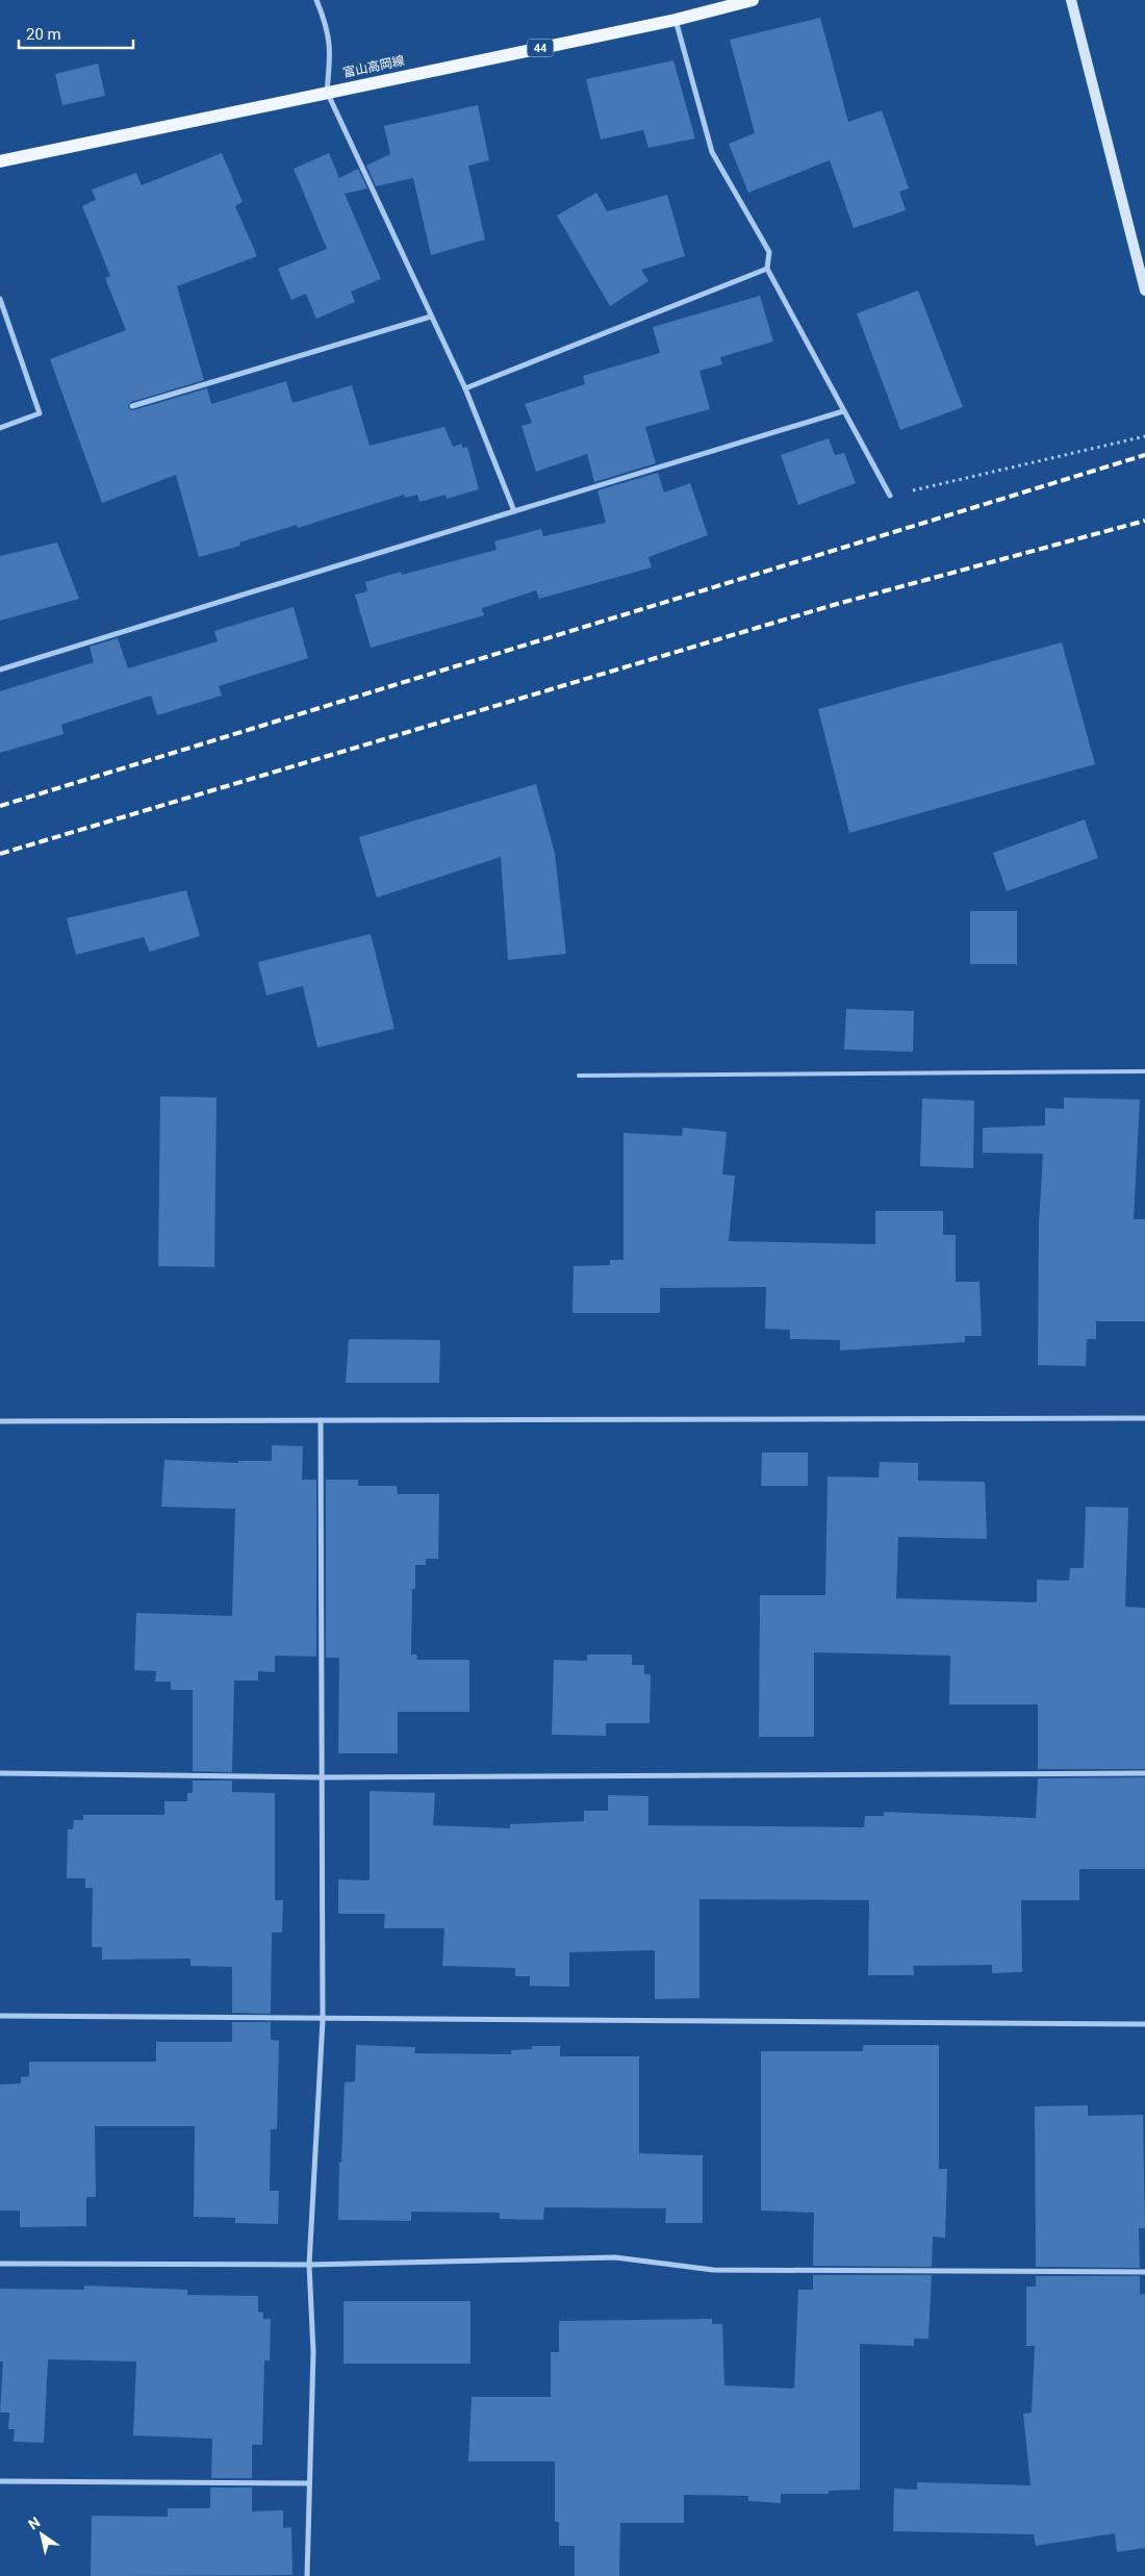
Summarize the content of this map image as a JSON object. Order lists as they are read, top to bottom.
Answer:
{
  "streets": {
    "main road": ["44", "富山高岡線"]
  },
  "scale_bar": "20 m",
  "north": "top left"
}
